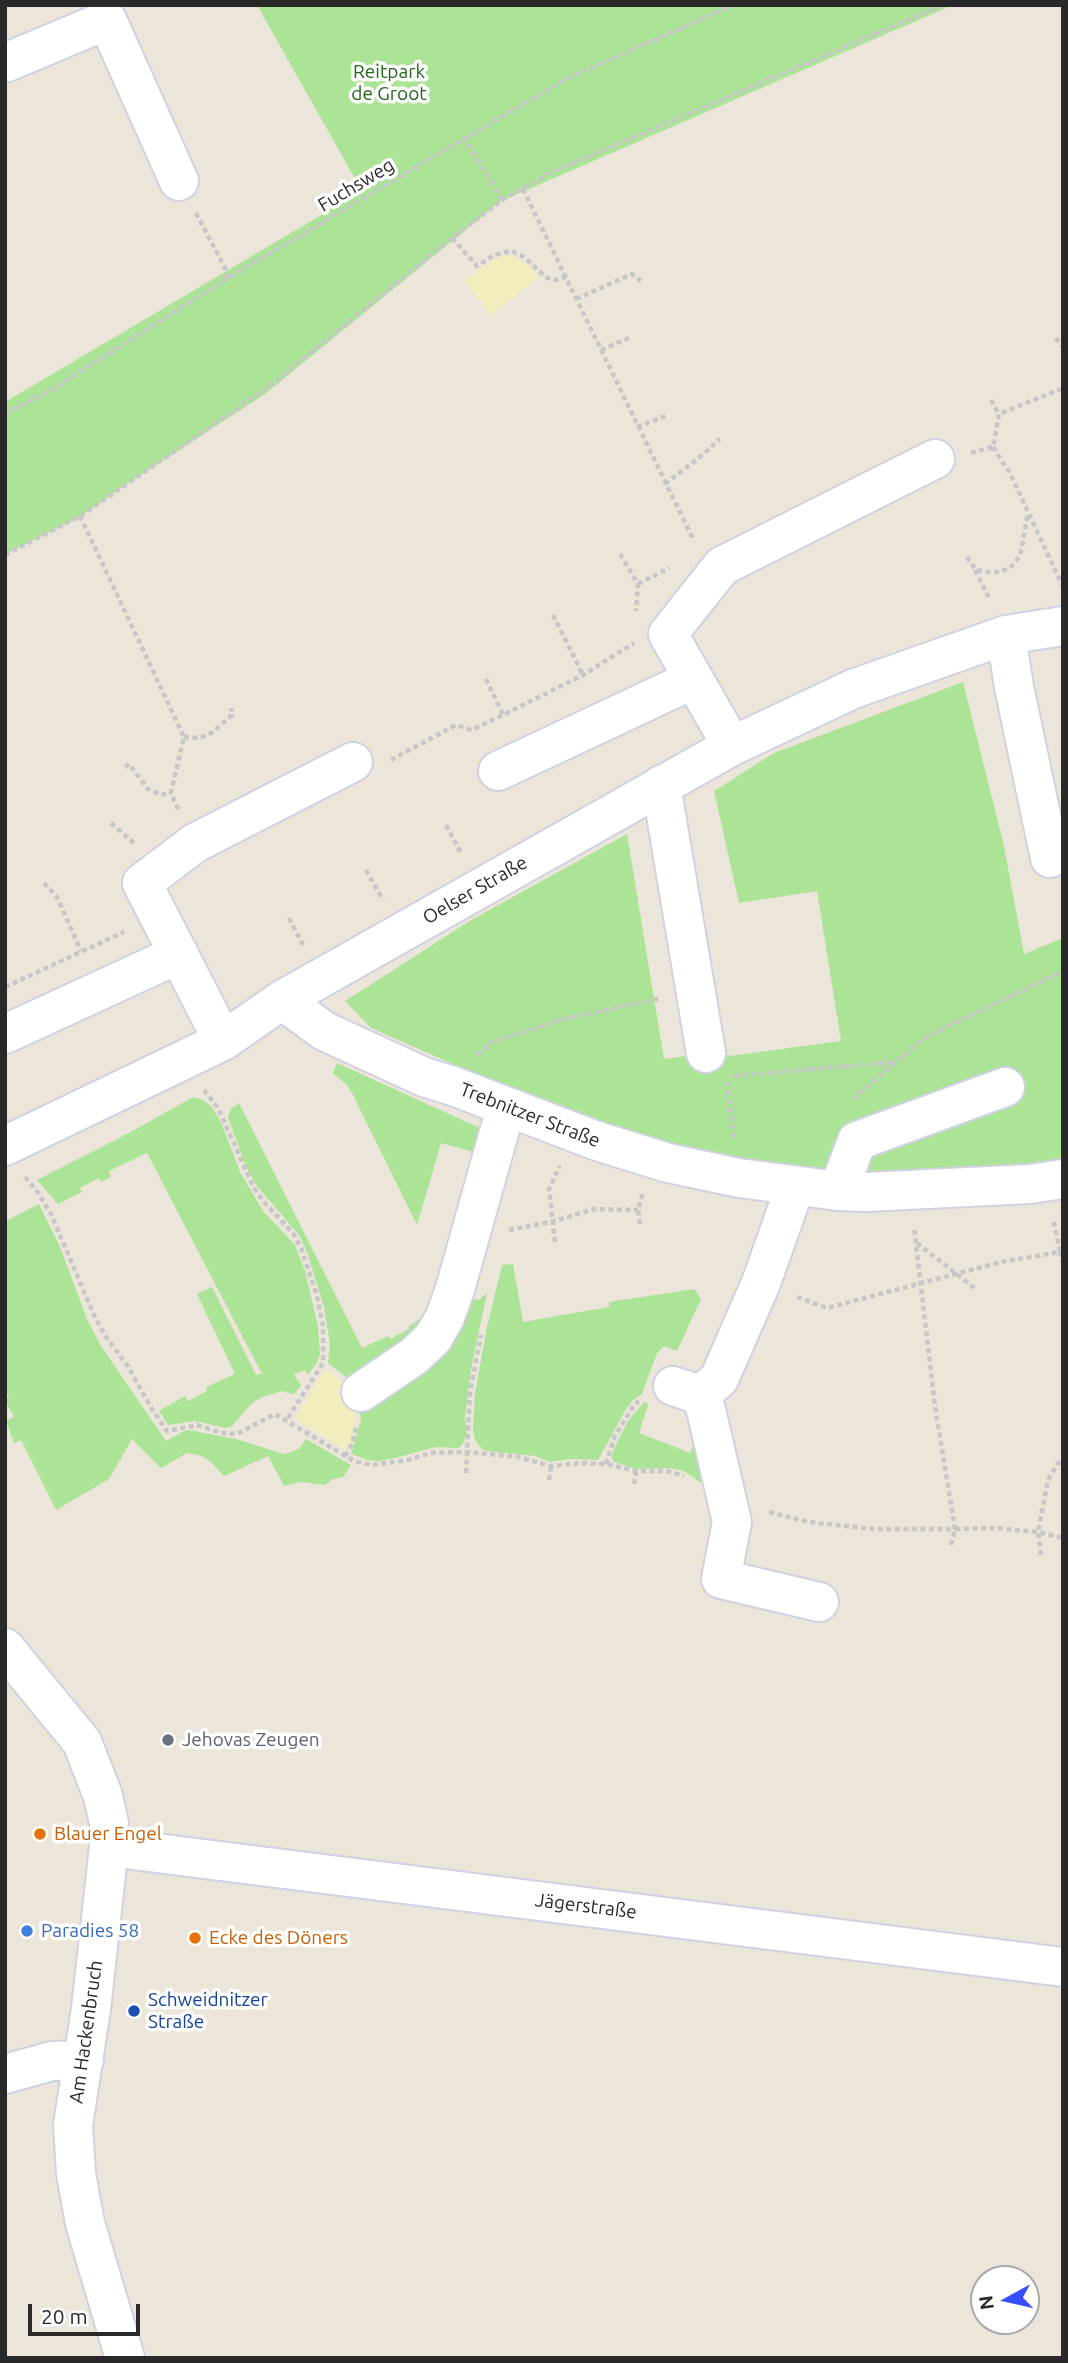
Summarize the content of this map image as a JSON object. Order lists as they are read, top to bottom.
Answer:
{
  "streets": {
    "street": [
      "Oelser Straße",
      "Trebnitzer Straße",
      "Jägerstraße",
      "Am Hackenbruch"
    ],
    "path": ["Fuchsweg"]
  },
  "crossings": [
    ["Oelser Straße", "Trebnitzer Straße"],
    ["Jägerstraße", "Am Hackenbruch"]
  ],
  "parks": ["Reitpark de Groot"],
  "places": [
    "Jehovas Zeugen",
    "Blauer Engel",
    "Paradies 58",
    "Ecke des Döners",
    "Schweidnitzer Straße"
  ],
  "scale_bar": "20 m",
  "north": "left"
}
